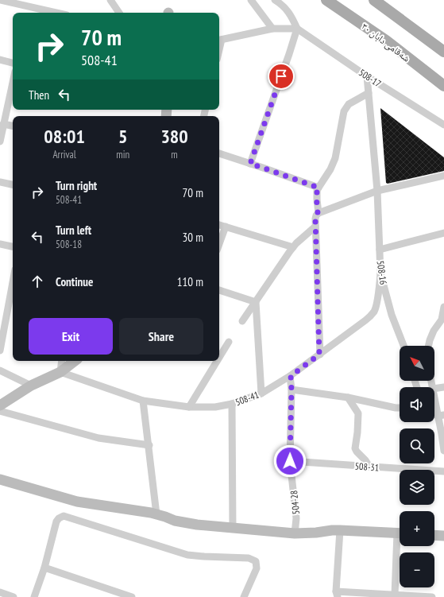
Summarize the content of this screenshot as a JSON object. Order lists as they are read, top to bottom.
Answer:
{
  "streets": {
    "main road": ["شەقامی دابان ٣٠"],
    "street": [
      "508-17",
      "508-16",
      "508-41",
      "508-31",
      "504-28"
    ]
  },
  "crossings": [
    ["508-17", "508-16"],
    ["508-16", "508-41"],
    ["508-41", "504-28"],
    ["508-31", "504-28"]
  ],
  "north": "top left",
  "page": {
    "turn": ["70 m", "508-41"],
    "then": "Then",
    "eta": [
      "08:01",
      "Arrival",
      "5",
      "min",
      "380",
      "m"
    ],
    "list": [
      {
        "name": "Turn right",
        "note": "508-41",
        "value": "70 m"
      },
      {
        "name": "Turn left",
        "note": "508-18",
        "value": "30 m"
      },
      {
        "name": "Continue",
        "value": "110 m"
      }
    ],
    "buttons": ["Exit", "Share"],
    "map_buttons": ["+", "−"]
  }
}
